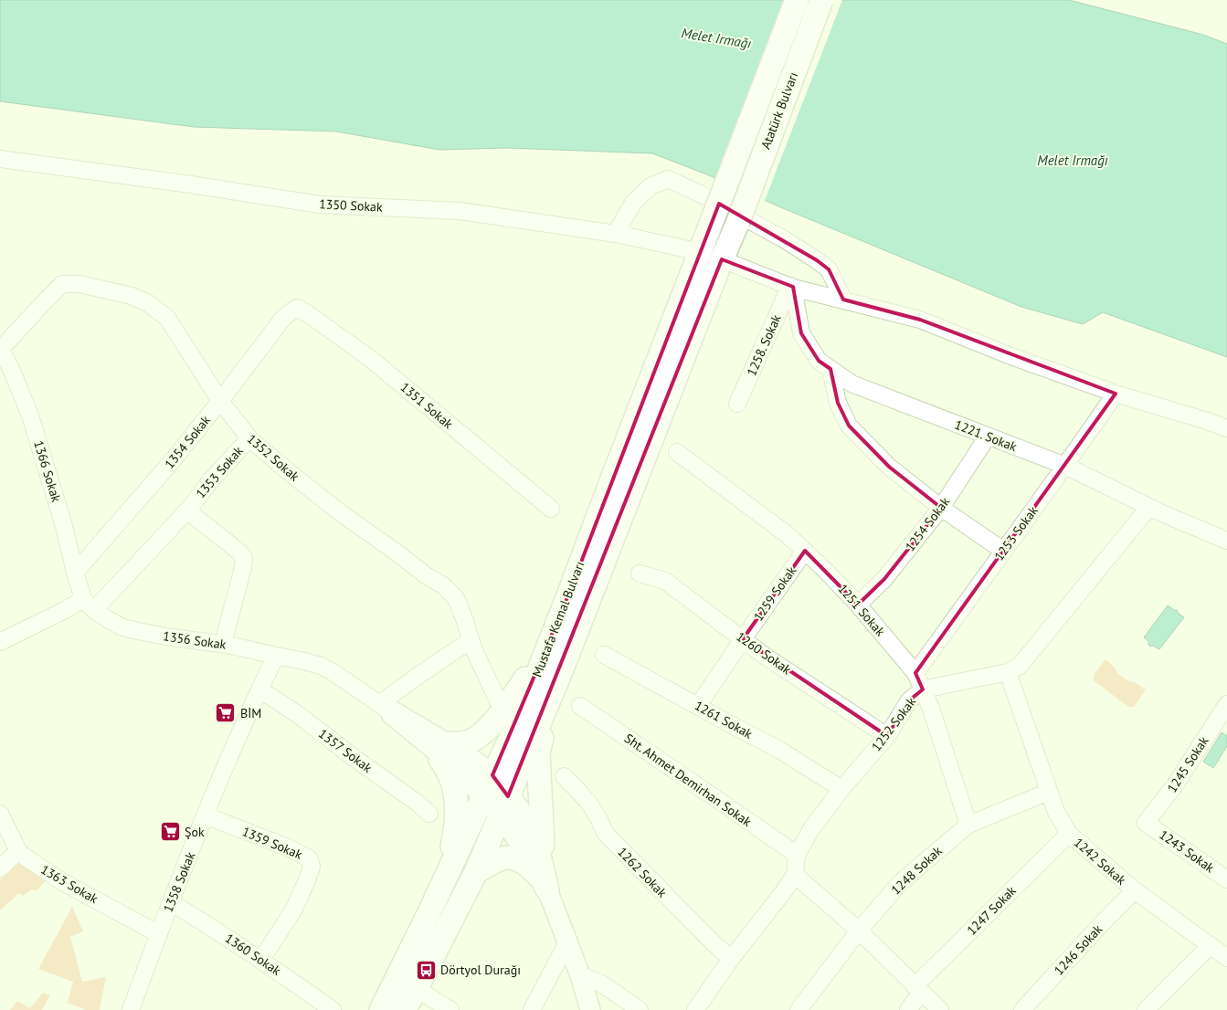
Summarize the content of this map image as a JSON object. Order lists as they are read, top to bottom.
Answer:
{
  "streets": {
    "highway": ["Atatürk Bulvarı", "Mustafa Kemal Bulvarı"],
    "street": [
      "1350 Sokak",
      "1258. Sokak",
      "1351 Sokak",
      "1221. Sokak",
      "1354 Sokak",
      "1352 Sokak",
      "1366 Sokak",
      "1353 Sokak",
      "1254 Sokak",
      "1253 Sokak",
      "1259 Sokak",
      "1251 Sokak",
      "1356 Sokak",
      "1260 Sokak",
      "1261 Sokak",
      "1252 Sokak",
      "1357 Sokak",
      "1245 Sokak",
      "Sht. Ahmet Demirhan Sokak",
      "1359 Sokak",
      "1243 Sokak",
      "1242 Sokak",
      "1248 Sokak",
      "1262 Sokak",
      "1358 Sokak",
      "1363 Sokak",
      "1247 Sokak",
      "1246 Sokak",
      "1360 Sokak"
    ]
  },
  "crossings": [
    ["Atatürk Bulvarı", "Mustafa Kemal Bulvarı"],
    ["1350 Sokak", "Mustafa Kemal Bulvarı"],
    ["1258. Sokak", "1221. Sokak"],
    ["1351 Sokak", "1354 Sokak"],
    ["1221. Sokak", "1254 Sokak"],
    ["1221. Sokak", "1253 Sokak"],
    ["1221. Sokak", "1252 Sokak"],
    ["1354 Sokak", "1352 Sokak"],
    ["1354 Sokak", "1366 Sokak"],
    ["1352 Sokak", "1366 Sokak"],
    ["1352 Sokak", "1353 Sokak"],
    ["1366 Sokak", "1356 Sokak"],
    ["1353 Sokak", "1356 Sokak"],
    ["1254 Sokak", "1251 Sokak"],
    ["1253 Sokak", "1251 Sokak"],
    ["1259 Sokak", "1251 Sokak"],
    ["1259 Sokak", "1260 Sokak"],
    ["1259 Sokak", "1261 Sokak"],
    ["1251 Sokak", "1252 Sokak"],
    ["1251 Sokak", "1248 Sokak"],
    ["1356 Sokak", "1358 Sokak"],
    ["1260 Sokak", "1252 Sokak"],
    ["1261 Sokak", "1252 Sokak"],
    ["1252 Sokak", "Sht. Ahmet Demirhan Sokak"],
    ["1252 Sokak", "1242 Sokak"],
    ["1252 Sokak", "1262 Sokak"],
    ["1357 Sokak", "1358 Sokak"],
    ["1245 Sokak", "1243 Sokak"],
    ["1359 Sokak", "1358 Sokak"],
    ["1359 Sokak", "1360 Sokak"],
    ["1242 Sokak", "1248 Sokak"],
    ["1242 Sokak", "1247 Sokak"],
    ["1242 Sokak", "1246 Sokak"],
    ["1358 Sokak", "1363 Sokak"],
    ["1358 Sokak", "1360 Sokak"]
  ],
  "water": ["Melet Irmağı"],
  "places": {
    "supermarket": ["BİM", "Şok"],
    "bus stop": ["Dörtyol Durağı"]
  }
}
